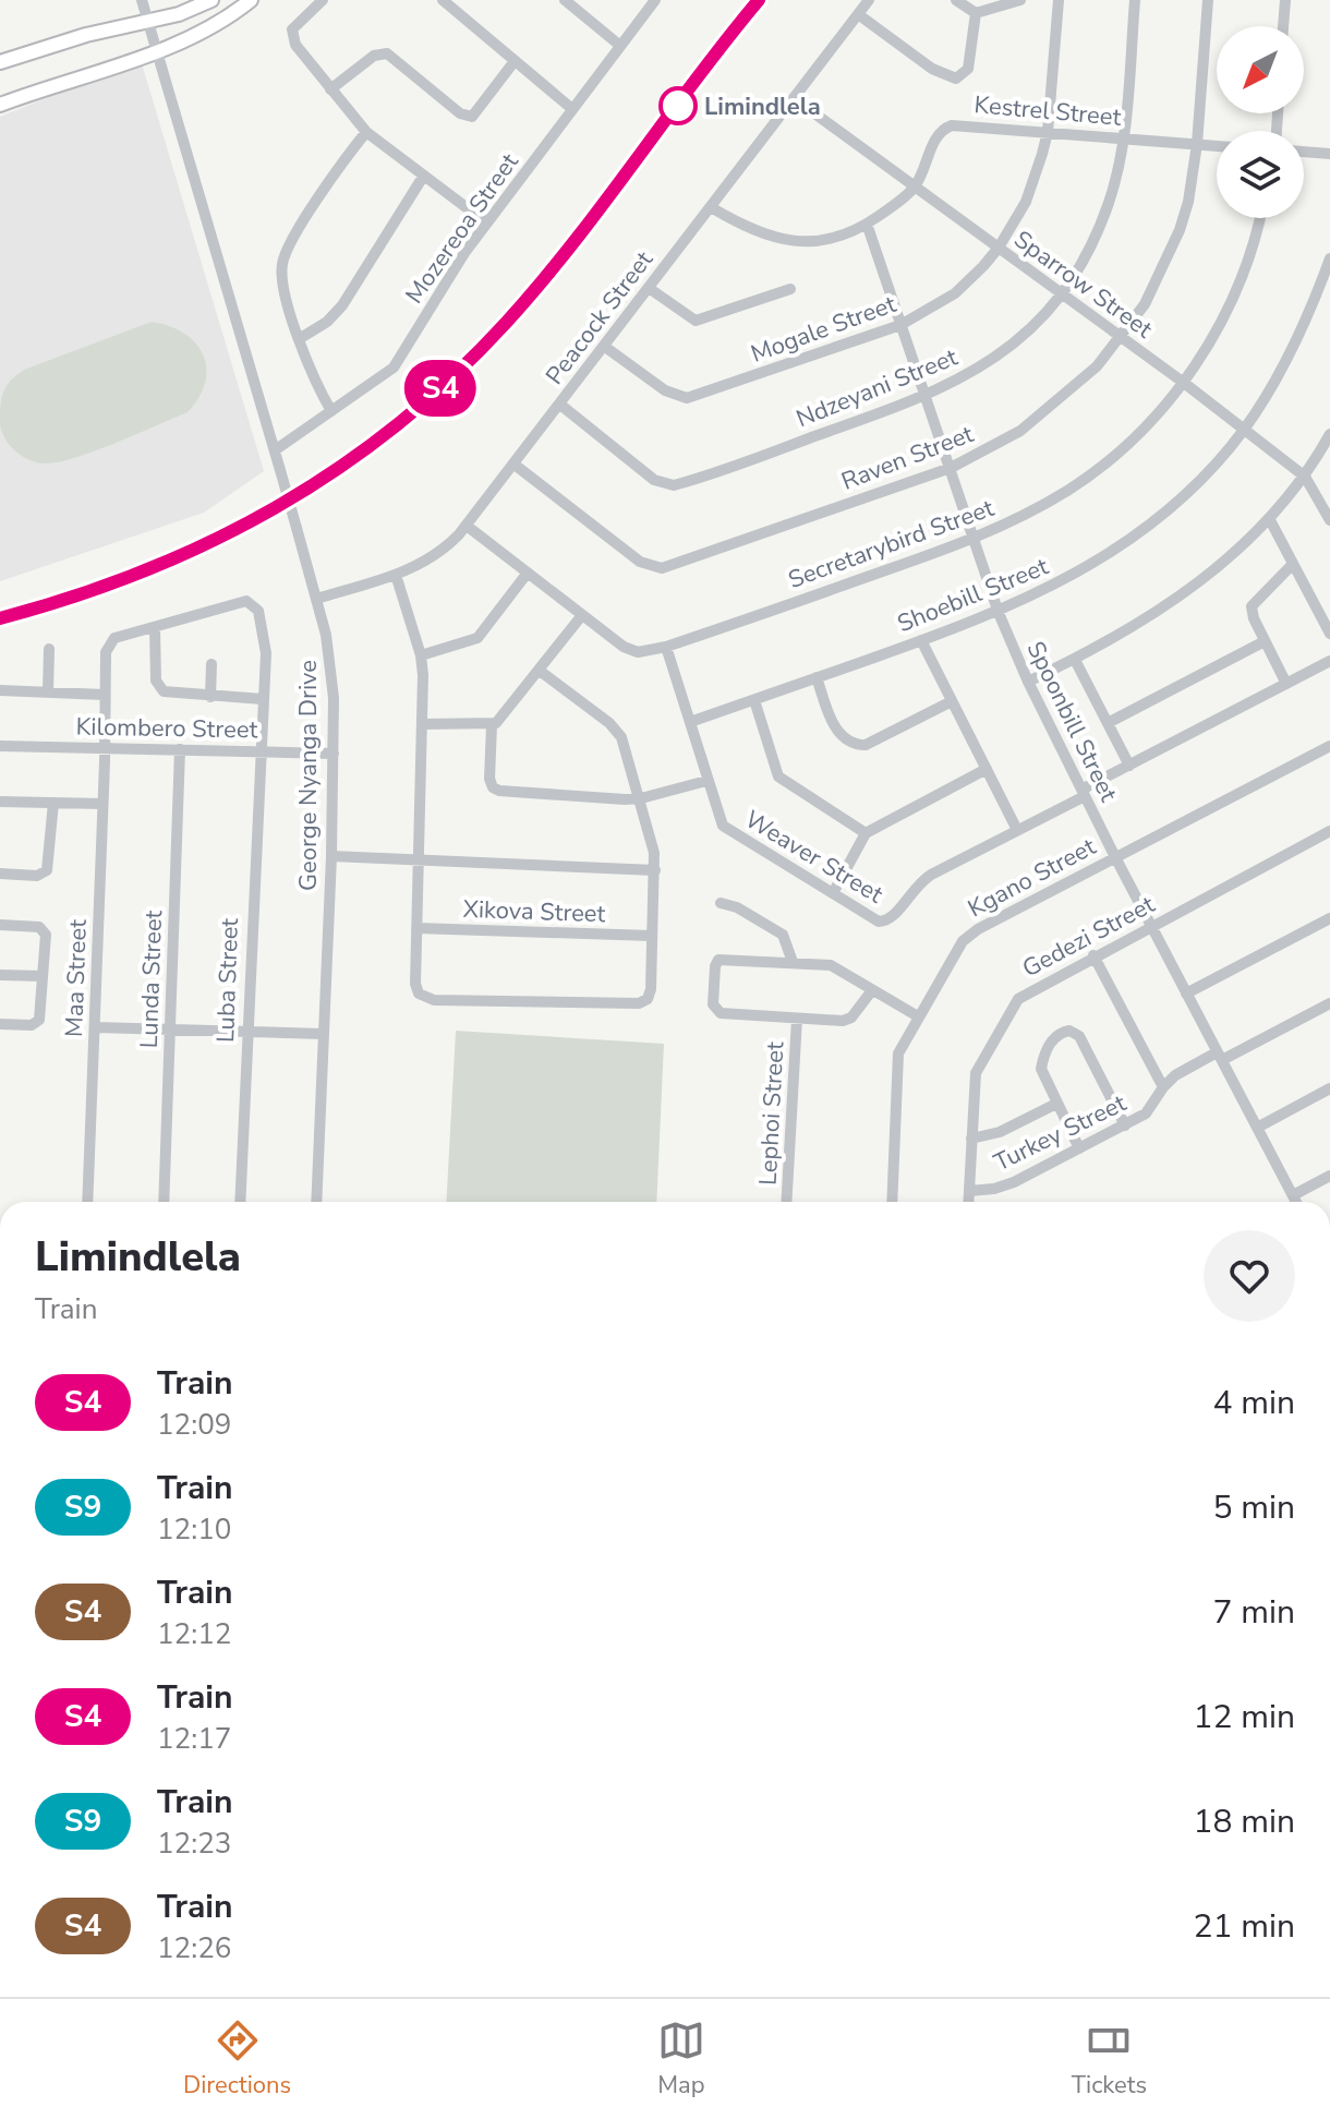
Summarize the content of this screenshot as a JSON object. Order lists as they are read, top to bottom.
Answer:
{
  "streets": {
    "street": [
      "Kestrel Street",
      "Mozereoa Street",
      "Sparrow Street",
      "Peacock Street",
      "Mogale Street",
      "Ndzeyani Street",
      "Raven Street",
      "Secretarybird Street",
      "Shoebill Street",
      "Spoonbill Street",
      "Kilombero Street",
      "George Nyanga Drive",
      "Weaver Street",
      "Kgano Street",
      "Xikova Street",
      "Gedezi Street",
      "Maa Street",
      "Lunda Street",
      "Luba Street",
      "Lephoi Street",
      "Turkey Street"
    ]
  },
  "crossings": [
    ["Kestrel Street", "Sparrow Street"],
    ["Kestrel Street", "Mogale Street"],
    ["Kestrel Street", "Ndzeyani Street"],
    ["Kestrel Street", "Raven Street"],
    ["Mozereoa Street", "George Nyanga Drive"],
    ["Sparrow Street", "Peacock Street"],
    ["Sparrow Street", "Mogale Street"],
    ["Sparrow Street", "Ndzeyani Street"],
    ["Sparrow Street", "Raven Street"],
    ["Sparrow Street", "Secretarybird Street"],
    ["Sparrow Street", "Shoebill Street"],
    ["Peacock Street", "Mogale Street"],
    ["Peacock Street", "Ndzeyani Street"],
    ["Peacock Street", "Raven Street"],
    ["Peacock Street", "Secretarybird Street"],
    ["Peacock Street", "George Nyanga Drive"],
    ["Mogale Street", "Spoonbill Street"],
    ["Ndzeyani Street", "Spoonbill Street"],
    ["Raven Street", "Spoonbill Street"],
    ["Secretarybird Street", "Spoonbill Street"],
    ["Secretarybird Street", "Weaver Street"],
    ["Shoebill Street", "Spoonbill Street"],
    ["Shoebill Street", "Weaver Street"],
    ["Spoonbill Street", "Weaver Street"],
    ["Spoonbill Street", "Kgano Street"],
    ["Spoonbill Street", "Gedezi Street"],
    ["Spoonbill Street", "Turkey Street"],
    ["Kilombero Street", "George Nyanga Drive"],
    ["Kilombero Street", "Maa Street"],
    ["Kilombero Street", "Lunda Street"],
    ["Kilombero Street", "Luba Street"],
    ["Gedezi Street", "Turkey Street"],
    ["Maa Street", "Luba Street"]
  ],
  "places": ["Limindlela"],
  "north": "bottom left",
  "page": {
    "on_map": "S4",
    "heading": ["Limindlela", "Train"],
    "list": [
      {
        "mark": "S4",
        "name": "Train",
        "note": "12:09",
        "value": "4 min"
      },
      {
        "mark": "S9",
        "name": "Train",
        "note": "12:10",
        "value": "5 min"
      },
      {
        "mark": "S4",
        "name": "Train",
        "note": "12:12",
        "value": "7 min"
      },
      {
        "mark": "S4",
        "name": "Train",
        "note": "12:17",
        "value": "12 min"
      },
      {
        "mark": "S9",
        "name": "Train",
        "note": "12:23",
        "value": "18 min"
      },
      {
        "mark": "S4",
        "name": "Train",
        "note": "12:26",
        "value": "21 min"
      }
    ],
    "tabs": ["Directions", "Map", "Tickets"]
  }
}
